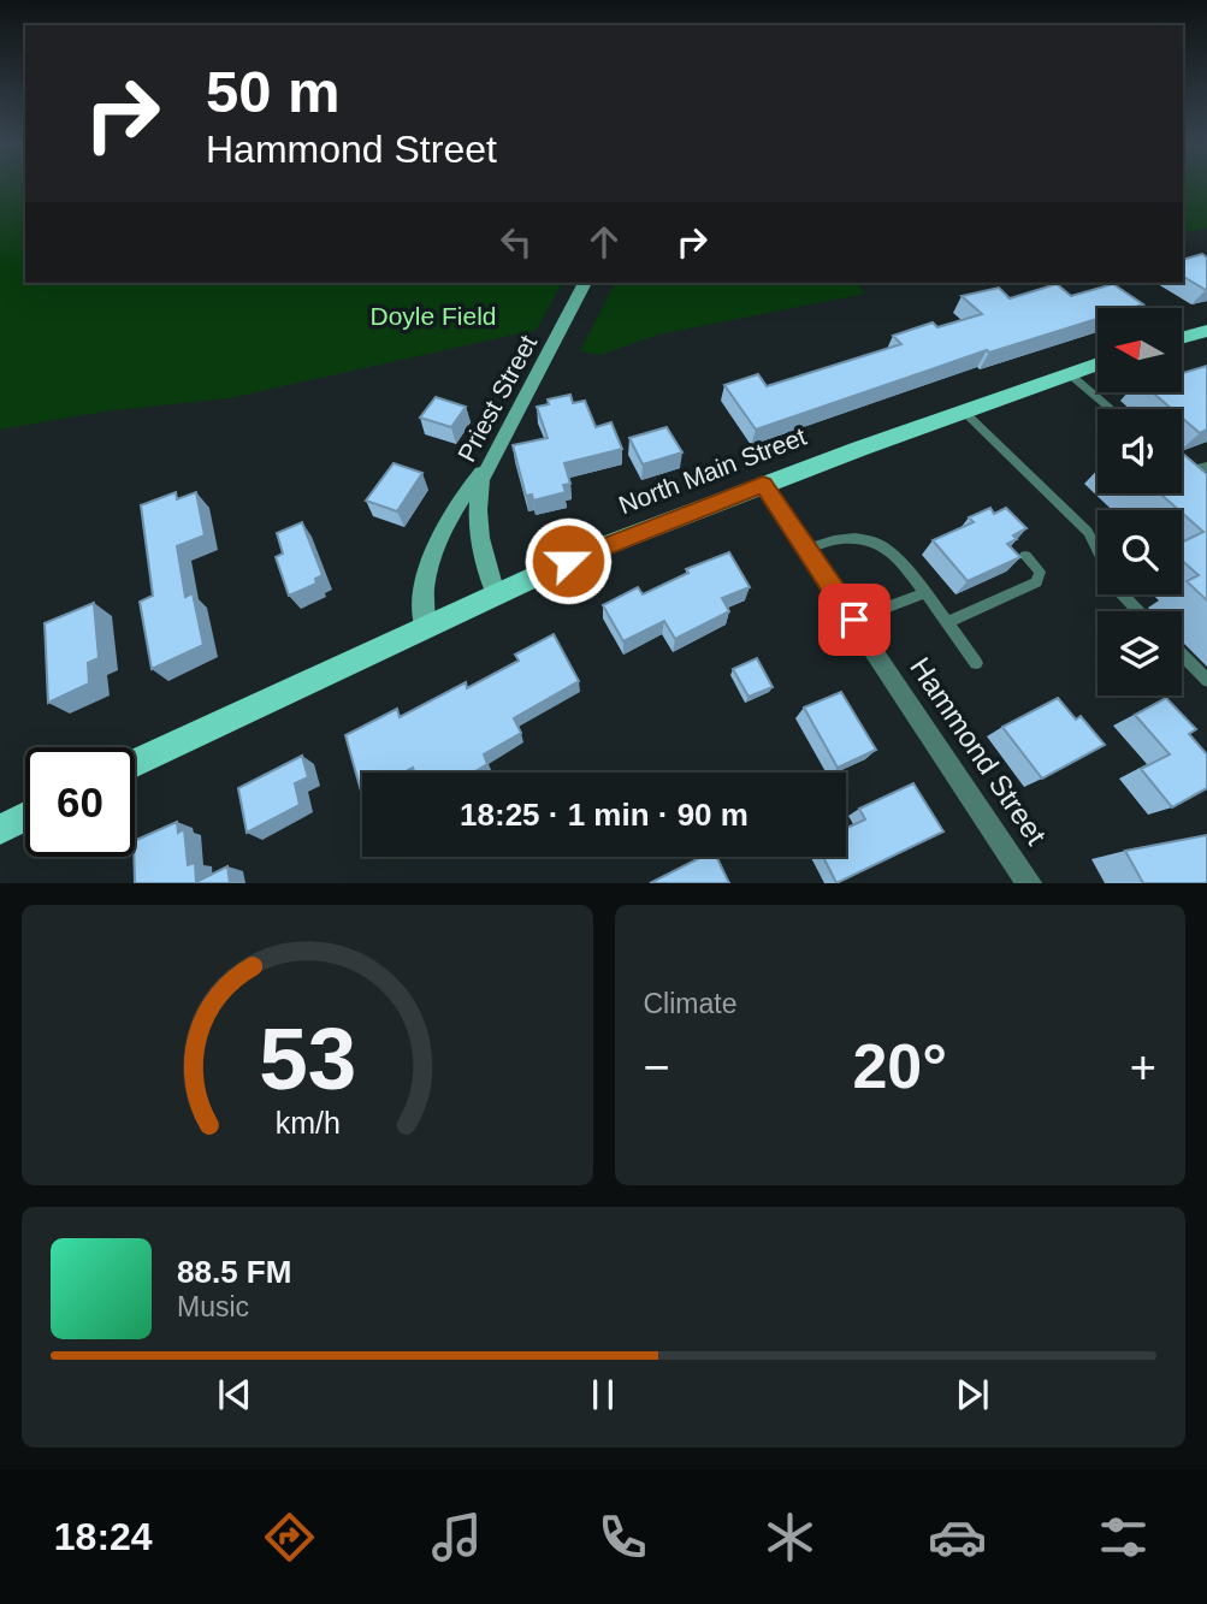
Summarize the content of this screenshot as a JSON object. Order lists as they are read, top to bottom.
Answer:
{
  "streets": {
    "main road": ["Priest Street", "North Main Street"],
    "street": ["Hammond Street"]
  },
  "crossings": [
    ["Priest Street", "North Main Street"],
    ["North Main Street", "Hammond Street"]
  ],
  "parks": ["Doyle Field"],
  "north": "left",
  "page": {
    "turn": ["50 m", "Hammond Street"],
    "limit": "60",
    "trip": "18:25 · 1 min · 90 m",
    "tile": "Climate",
    "heat": ["−", "20°", "+"],
    "song": ["88.5 FM", "Music"],
    "tabs": "18:24",
    "gauge": ["53", "km/h"]
  }
}
